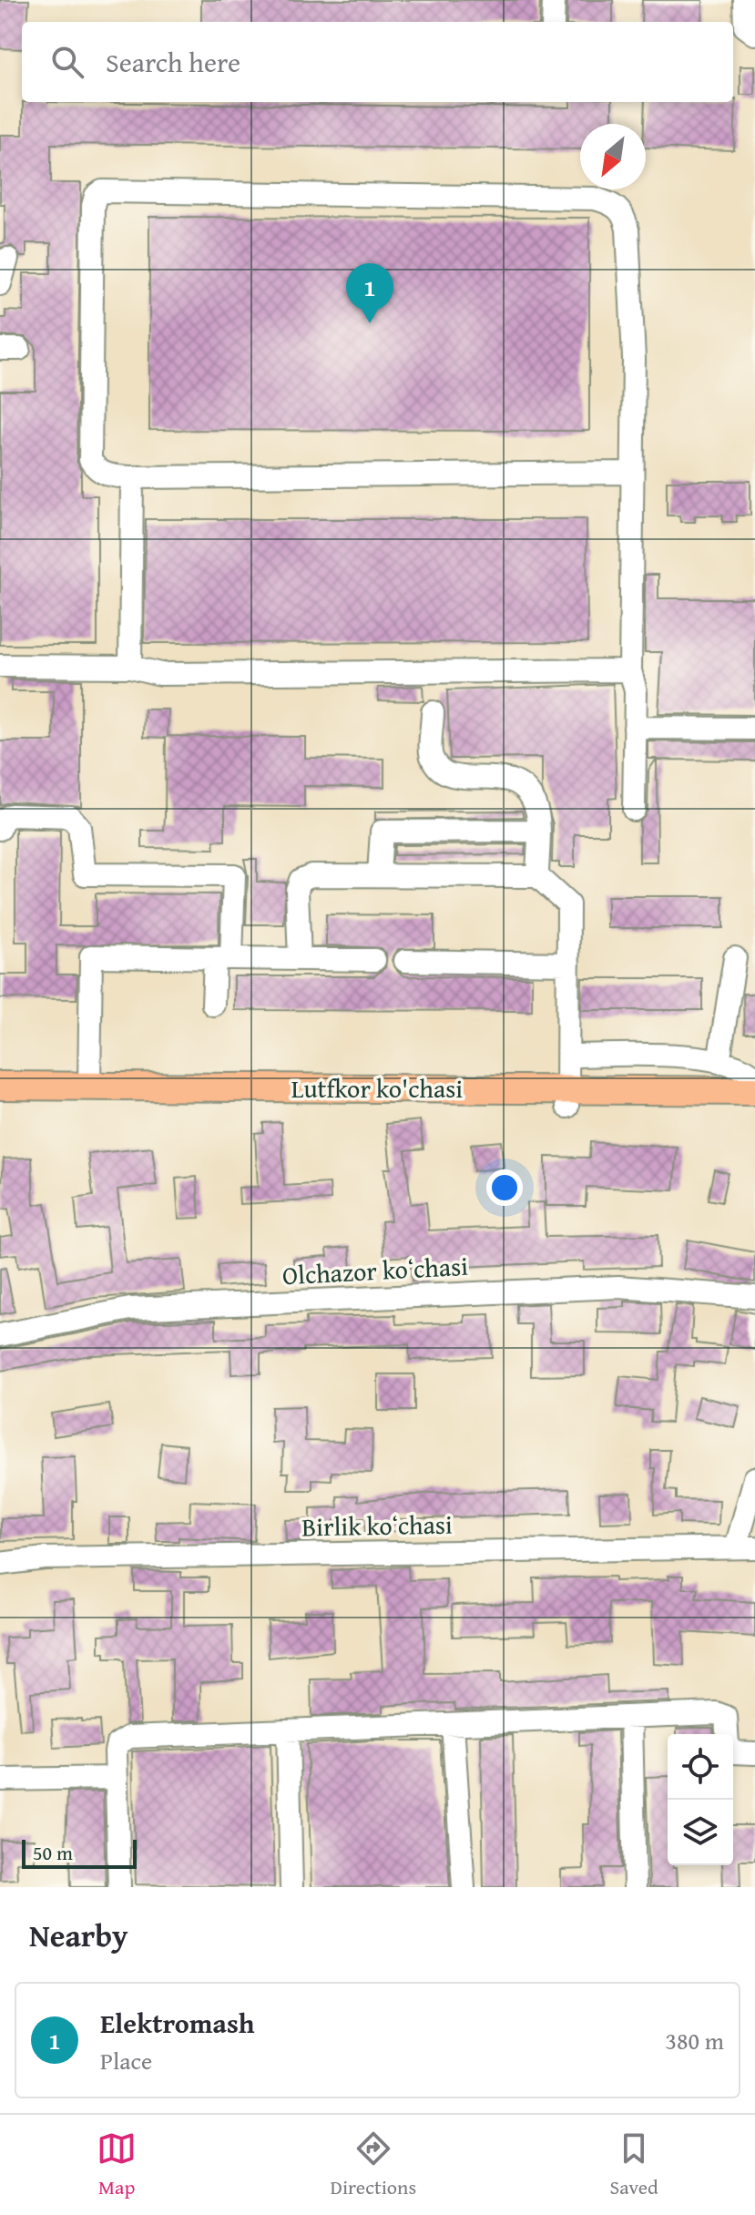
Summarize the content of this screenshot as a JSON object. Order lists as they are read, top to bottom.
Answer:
{
  "streets": {
    "main road": ["Lutfkor ko'chasi"],
    "street": ["Olchazor koʻchasi", "Birlik koʻchasi"]
  },
  "scale_bar": "50 m",
  "north": "bottom left",
  "page": {
    "search": "Search here",
    "pins": "1",
    "scale": "50 m",
    "heading": "Nearby",
    "list": [
      {
        "mark": "1",
        "name": "Elektromash",
        "note": "Place",
        "value": "380 m"
      }
    ],
    "nav": ["Map", "Directions", "Saved"]
  }
}
